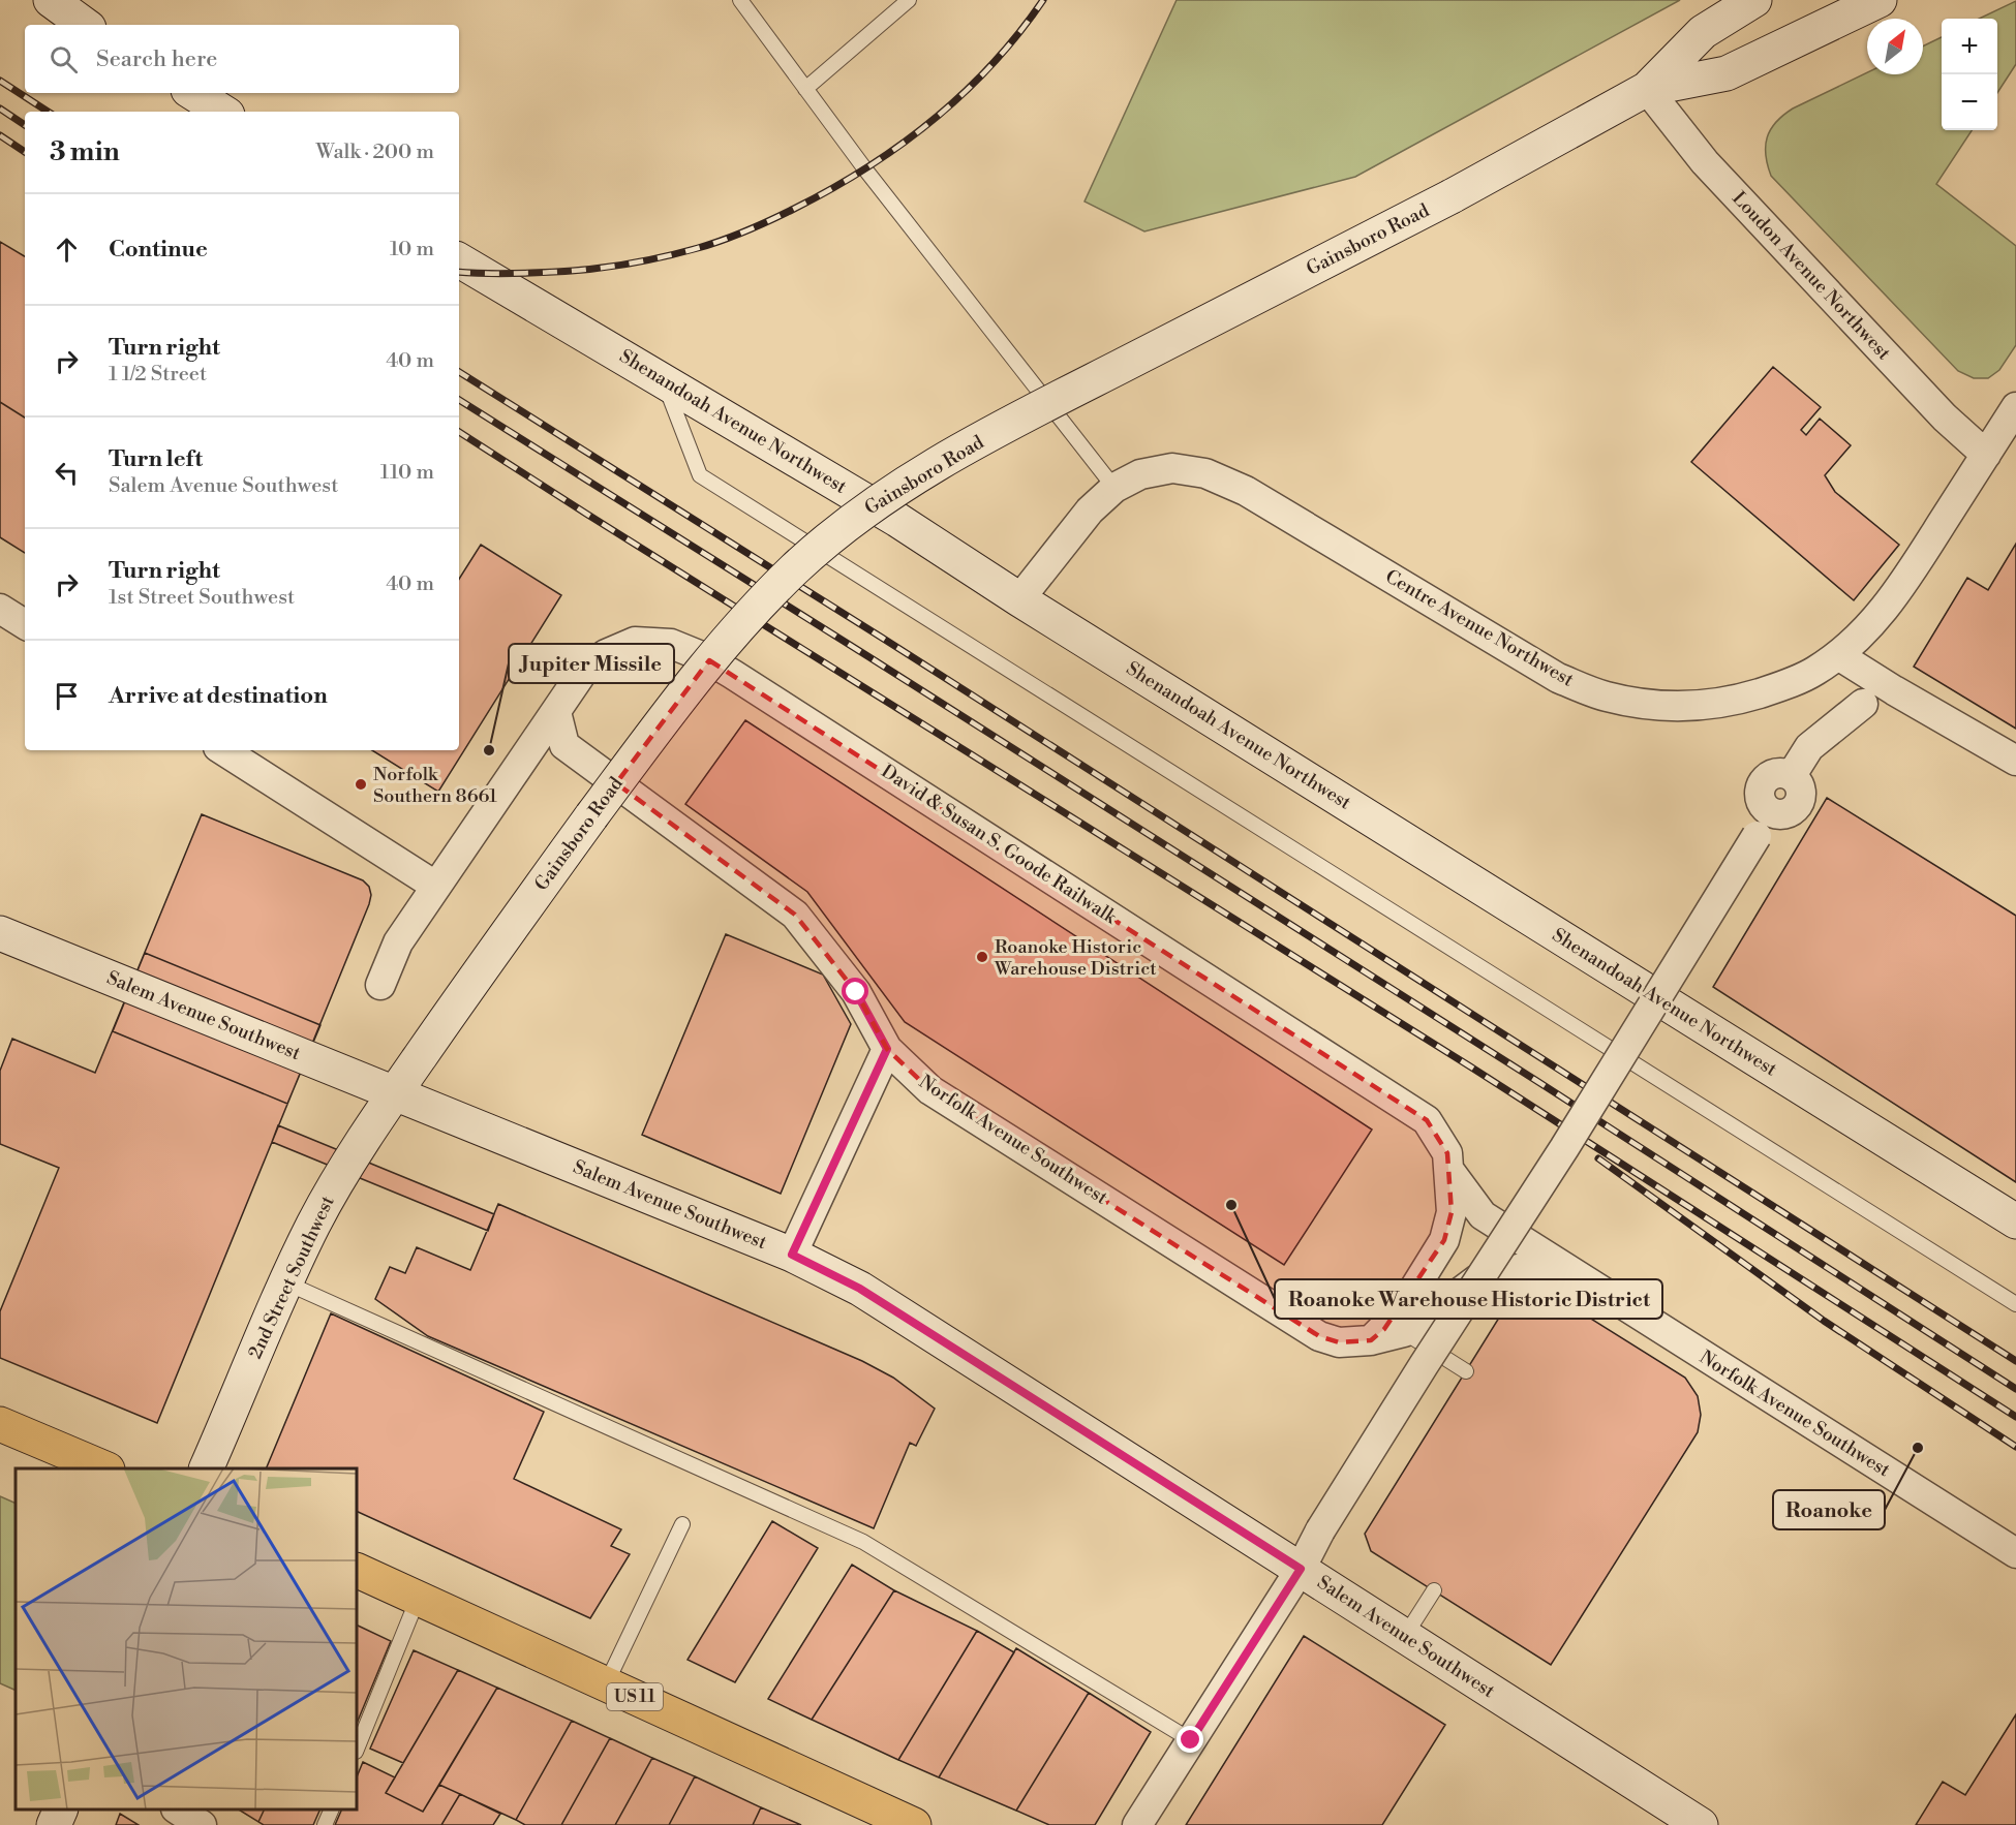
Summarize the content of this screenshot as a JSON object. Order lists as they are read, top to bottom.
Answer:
{
  "streets": {
    "main road": ["US 11"],
    "street": [
      "Gainsboro Road",
      "Loudon Avenue Northwest",
      "Shenandoah Avenue Northwest",
      "Centre Avenue Northwest",
      "David & Susan S. Goode Railwalk",
      "Salem Avenue Southwest",
      "Norfolk Avenue Southwest",
      "2nd Street Southwest"
    ]
  },
  "crossings": [
    ["Gainsboro Road", "Loudon Avenue Northwest"],
    ["Gainsboro Road", "Salem Avenue Southwest"],
    ["Gainsboro Road", "2nd Street Southwest"],
    ["Loudon Avenue Northwest", "Centre Avenue Northwest"],
    ["Shenandoah Avenue Northwest", "Centre Avenue Northwest"],
    ["David & Susan S. Goode Railwalk", "Norfolk Avenue Southwest"],
    ["Salem Avenue Southwest", "2nd Street Southwest"]
  ],
  "places": [
    "Jupiter Missile",
    "Norfolk Southern 8661",
    "Roanoke Historic Warehouse District",
    "Roanoke Warehouse Historic District",
    "Roanoke"
  ],
  "north": "top right",
  "page": {
    "map_buttons": ["+", "−"],
    "search": "Search here",
    "heading": ["3 min", "Walk · 200 m"],
    "list": [
      ["Continue", "10 m"],
      ["Turn right", "1 1/2 Street", "40 m"],
      ["Turn left", "Salem Avenue Southwest", "110 m"],
      ["Turn right", "1st Street Southwest", "40 m"],
      "Arrive at destination"
    ]
  }
}
